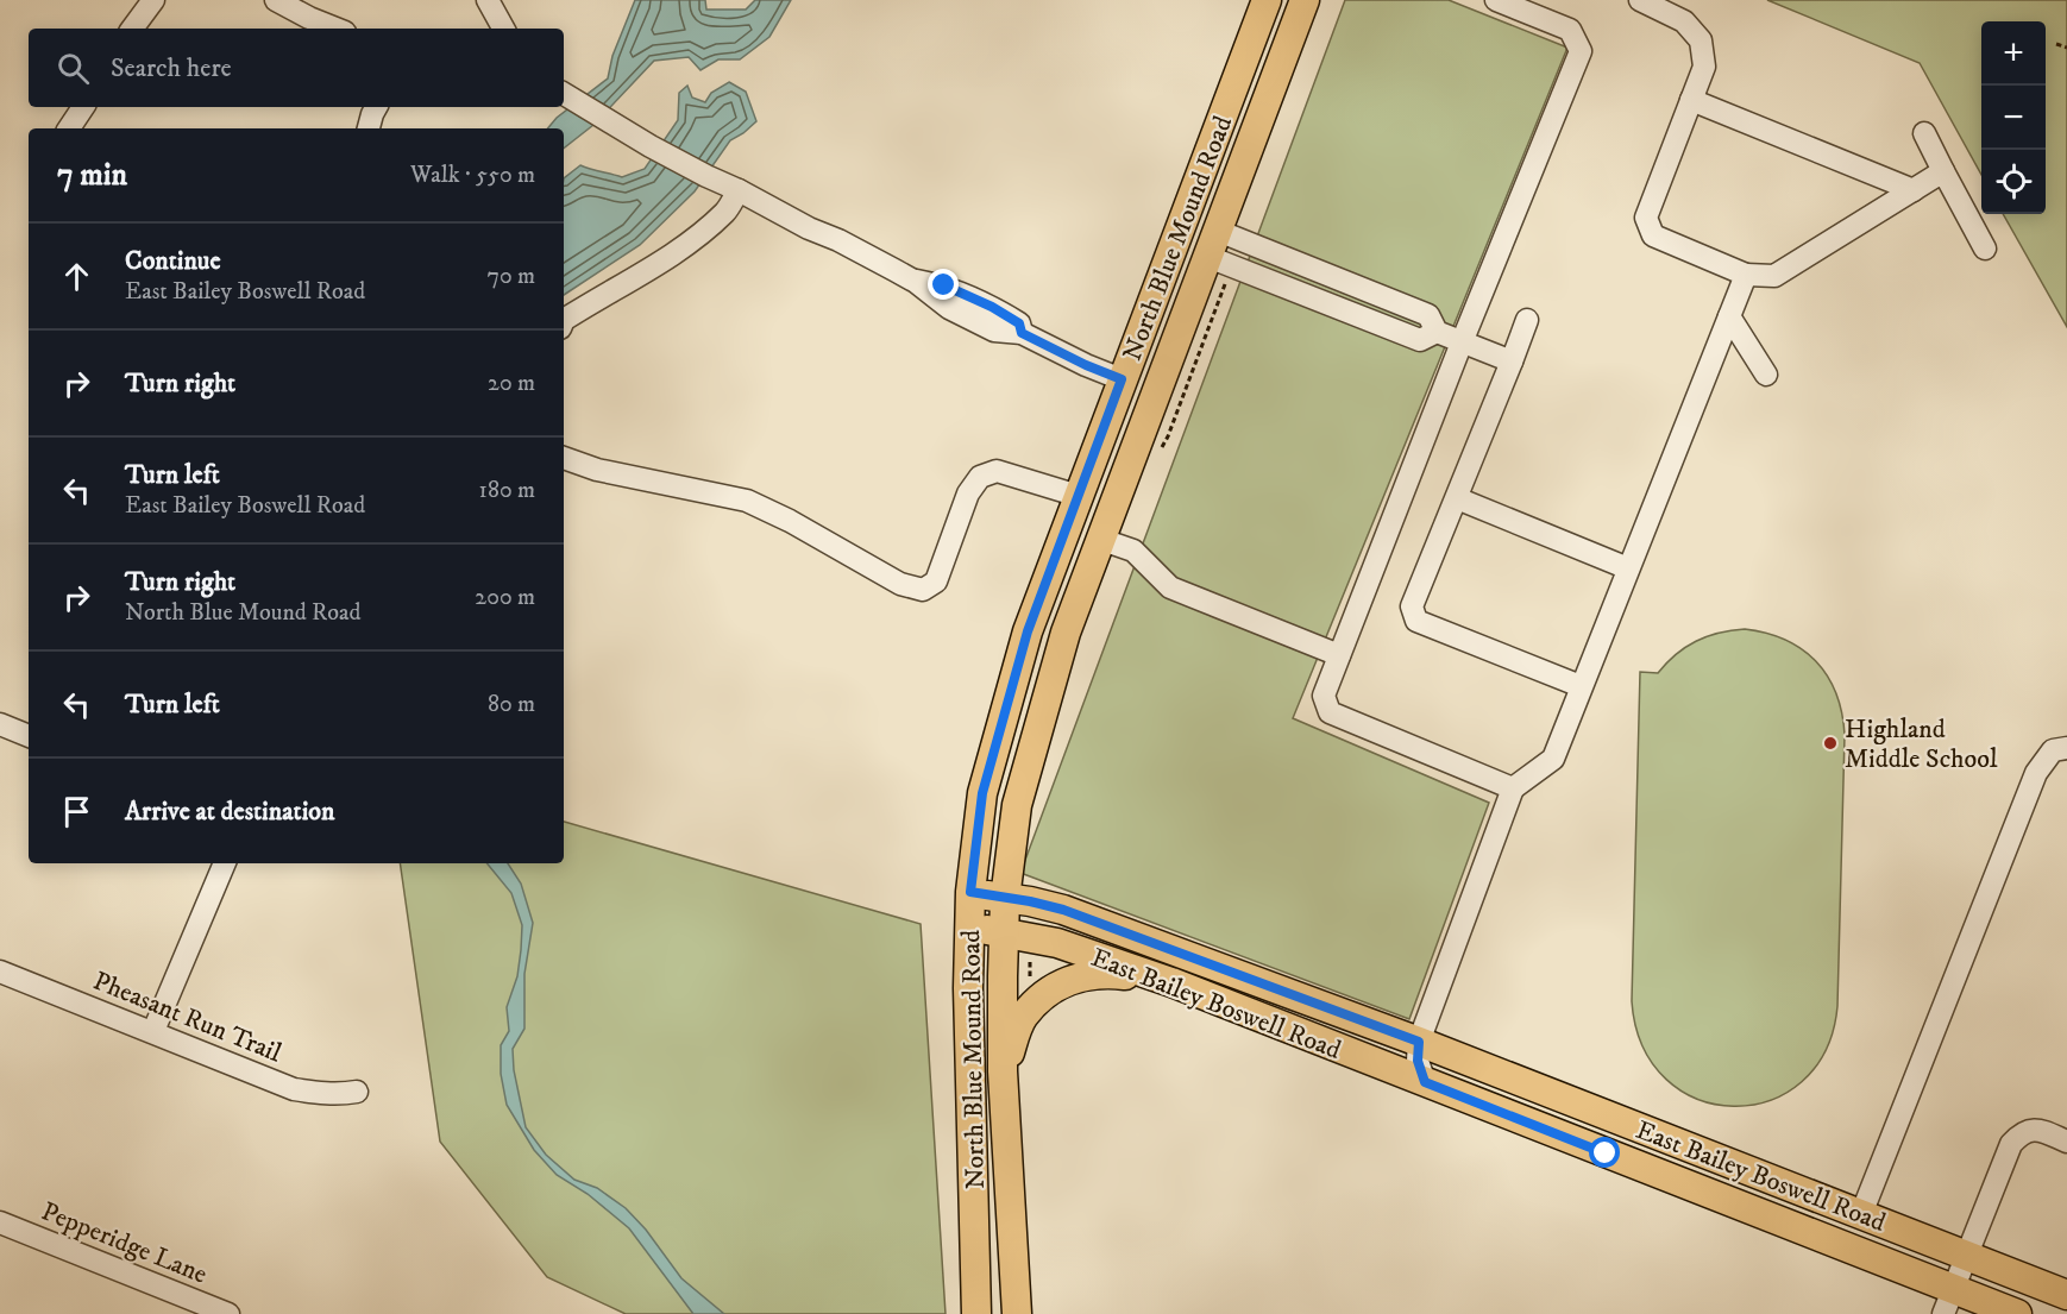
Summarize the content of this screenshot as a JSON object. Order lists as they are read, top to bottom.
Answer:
{
  "streets": {
    "main road": ["North Blue Mound Road", "East Bailey Boswell Road"],
    "street": ["Pheasant Run Trail", "Pepperidge Lane"]
  },
  "crossings": [
    ["North Blue Mound Road", "East Bailey Boswell Road"]
  ],
  "places": ["Highland Middle School"],
  "page": {
    "map_buttons": ["+", "−"],
    "search": "Search here",
    "heading": ["7 min", "Walk · 550 m"],
    "list": [
      ["Continue", "East Bailey Boswell Road", "70 m"],
      ["Turn right", "20 m"],
      ["Turn left", "East Bailey Boswell Road", "180 m"],
      ["Turn right", "North Blue Mound Road", "200 m"],
      ["Turn left", "80 m"],
      "Arrive at destination"
    ]
  }
}
